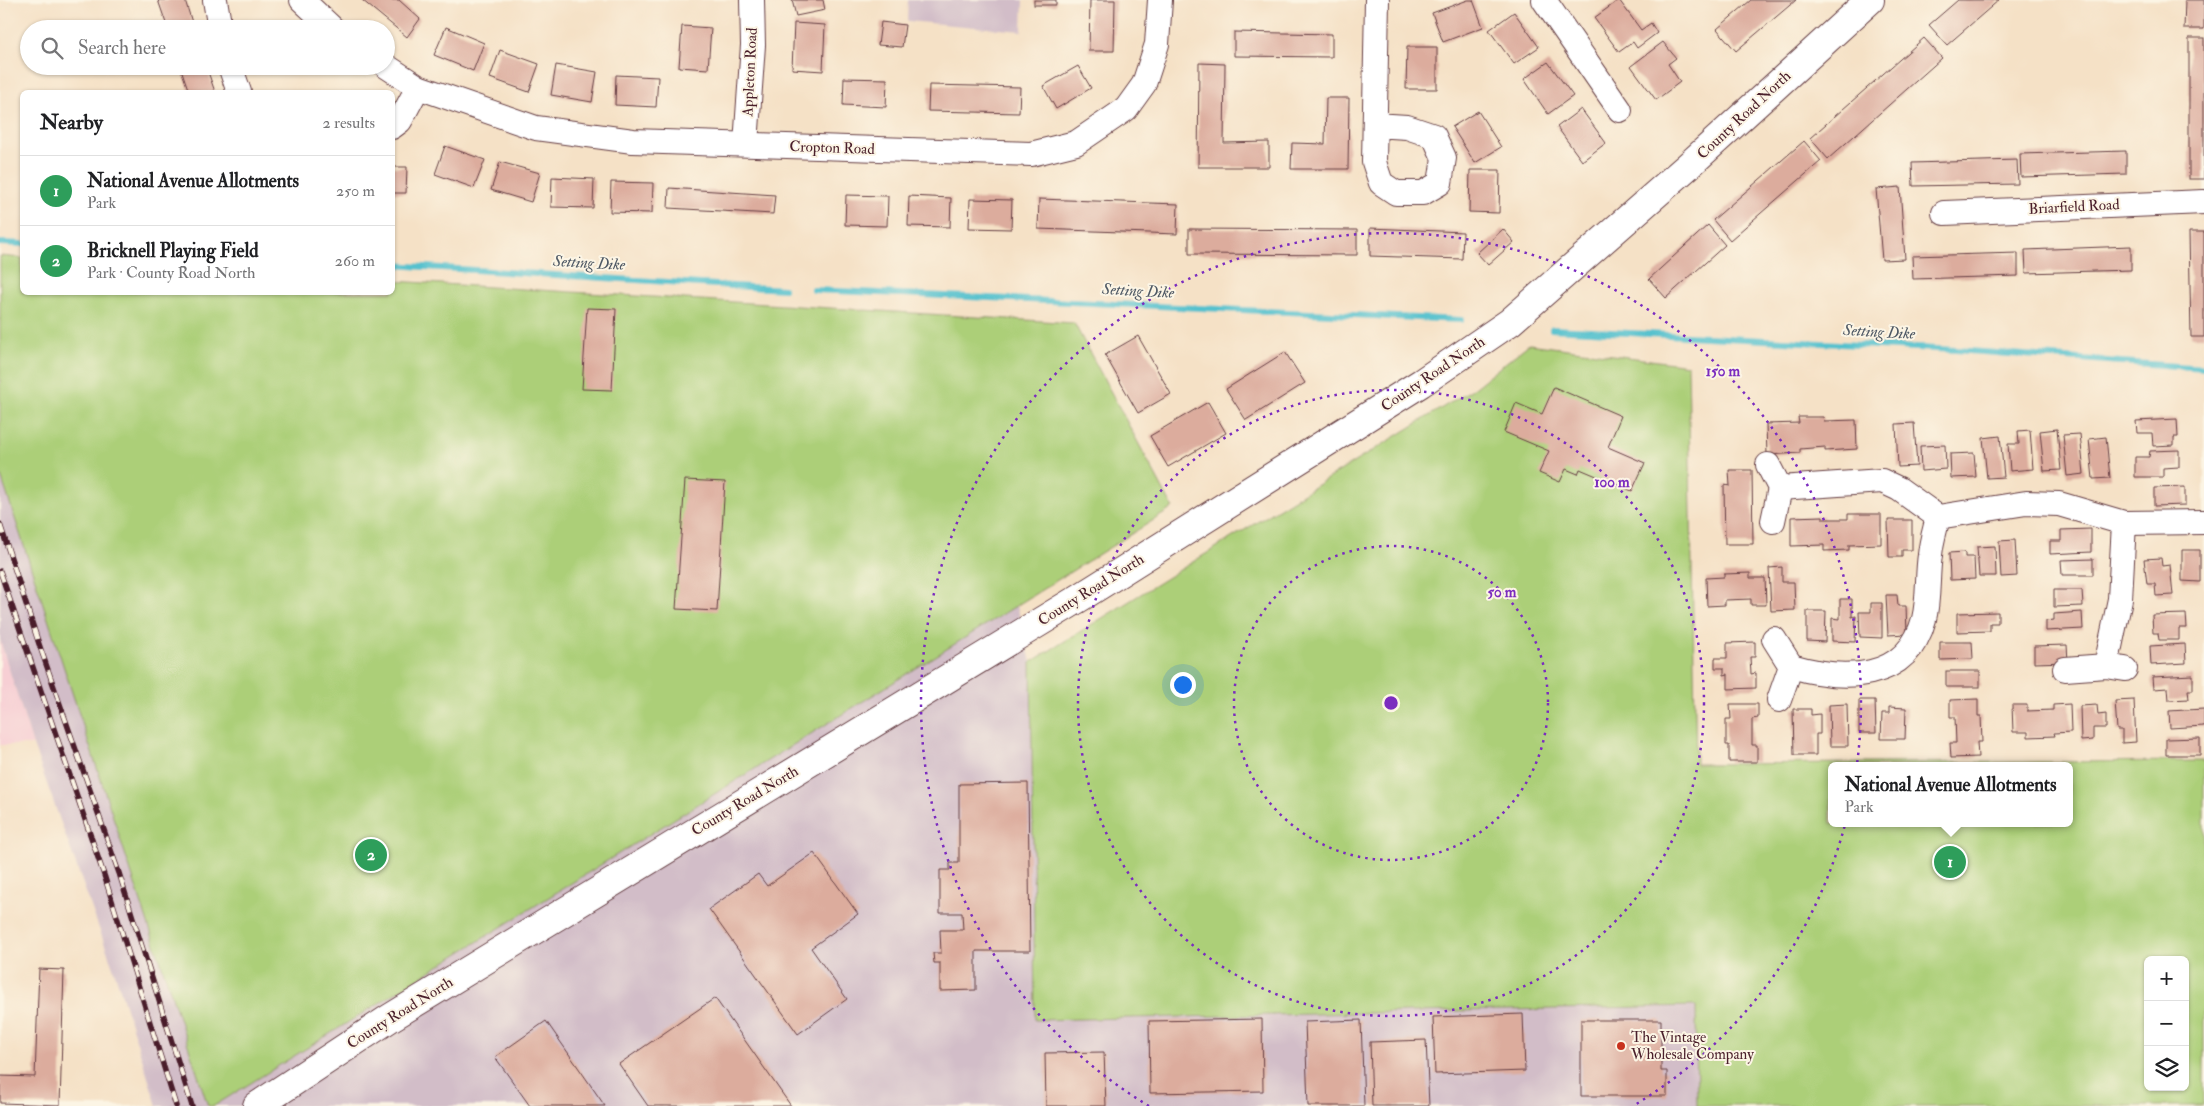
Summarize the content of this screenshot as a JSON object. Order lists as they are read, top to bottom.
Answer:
{
  "streets": {
    "street": [
      "Appleton Road",
      "County Road North",
      "Cropton Road",
      "Briarfield Road"
    ]
  },
  "crossings": [
    ["Appleton Road", "Cropton Road"]
  ],
  "water": ["Setting Dike"],
  "places": ["The Vintage Wholesale Company"],
  "page": {
    "search": "Search here",
    "heading": ["Nearby", "2 results"],
    "list": [
      {
        "mark": "1",
        "name": "National Avenue Allotments",
        "note": "Park",
        "value": "250 m"
      },
      {
        "mark": "2",
        "name": "Bricknell Playing Field",
        "note": "Park · County Road North",
        "value": "260 m"
      }
    ],
    "popup": ["National Avenue Allotments", "Park"],
    "pins": ["2", "1"],
    "map_buttons": ["+", "−"]
  },
  "rings": ["150 m", "100 m", "50 m"]
}
